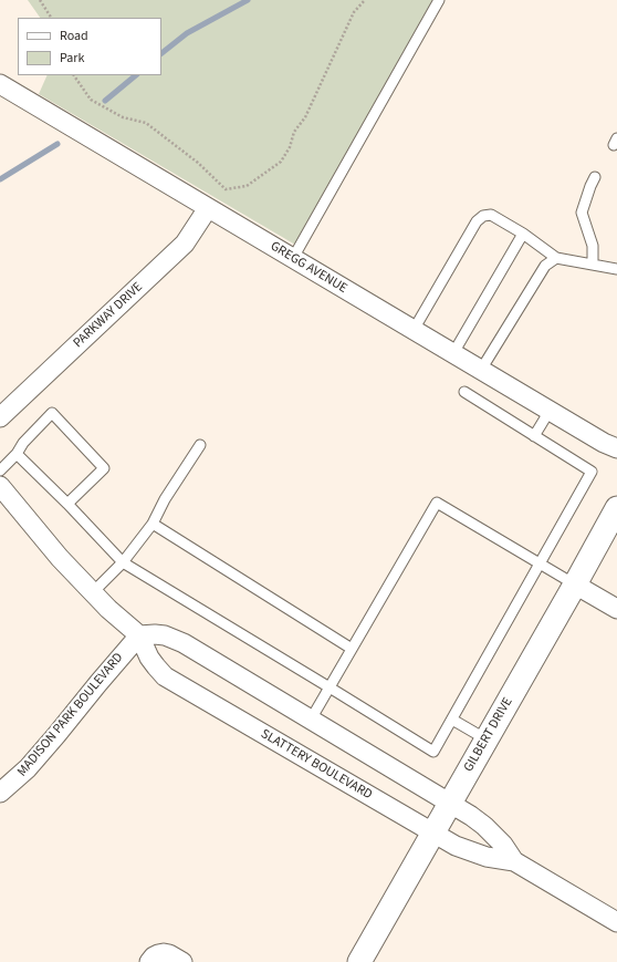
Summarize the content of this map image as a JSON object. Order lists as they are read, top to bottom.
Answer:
{
  "streets": {
    "street": [
      "GREGG AVENUE",
      "PARKWAY DRIVE",
      "MADISON PARK BOULEVARD",
      "GILBERT DRIVE",
      "SLATTERY BOULEVARD"
    ]
  },
  "crossings": [
    ["GREGG AVENUE", "PARKWAY DRIVE"],
    ["MADISON PARK BOULEVARD", "SLATTERY BOULEVARD"],
    ["GILBERT DRIVE", "SLATTERY BOULEVARD"]
  ],
  "legend": ["Road", "Park"]
}
